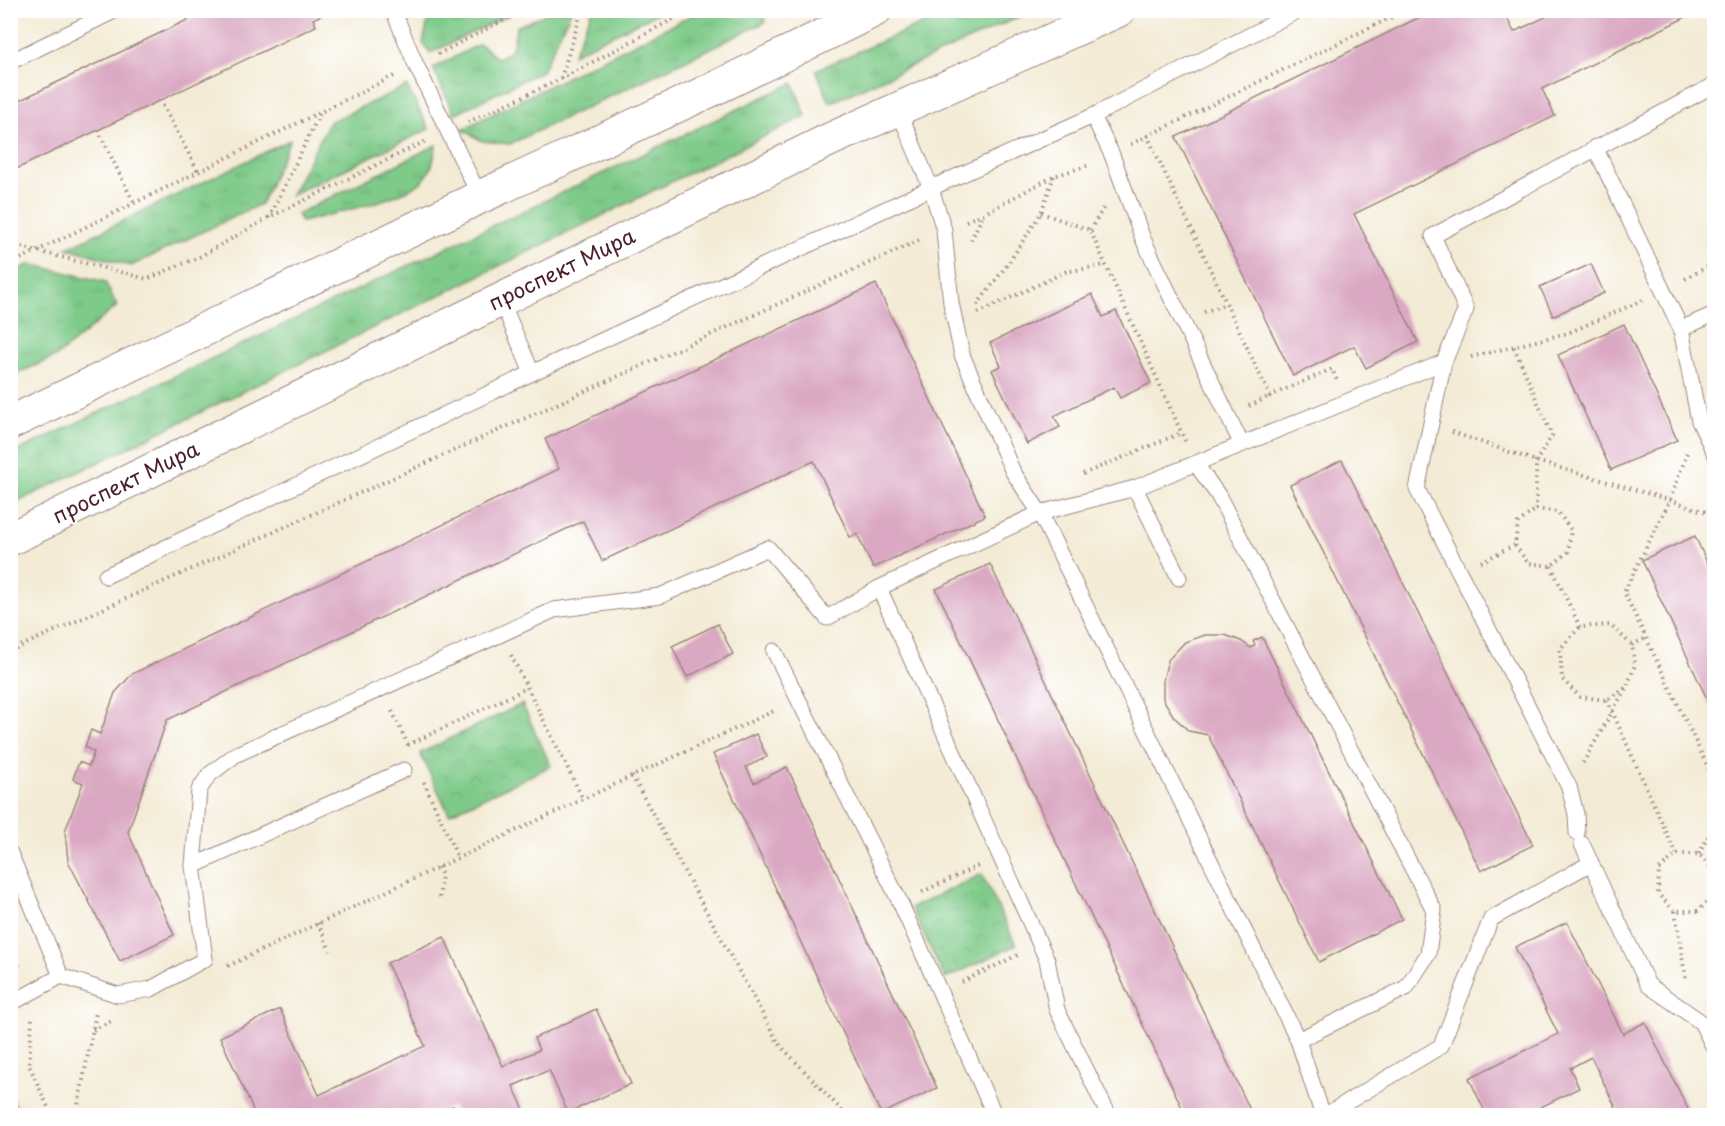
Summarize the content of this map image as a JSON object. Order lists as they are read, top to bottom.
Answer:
{
  "streets": {
    "main road": ["проспект Мира"]
  }
}
